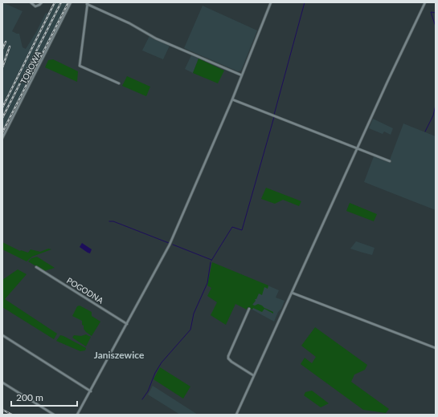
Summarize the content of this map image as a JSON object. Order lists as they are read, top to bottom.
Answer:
{
  "streets": {
    "street": ["TOROWA", "POGODNA"]
  },
  "districts": ["Janiszewice"],
  "scale_bar": "200 m"
}
